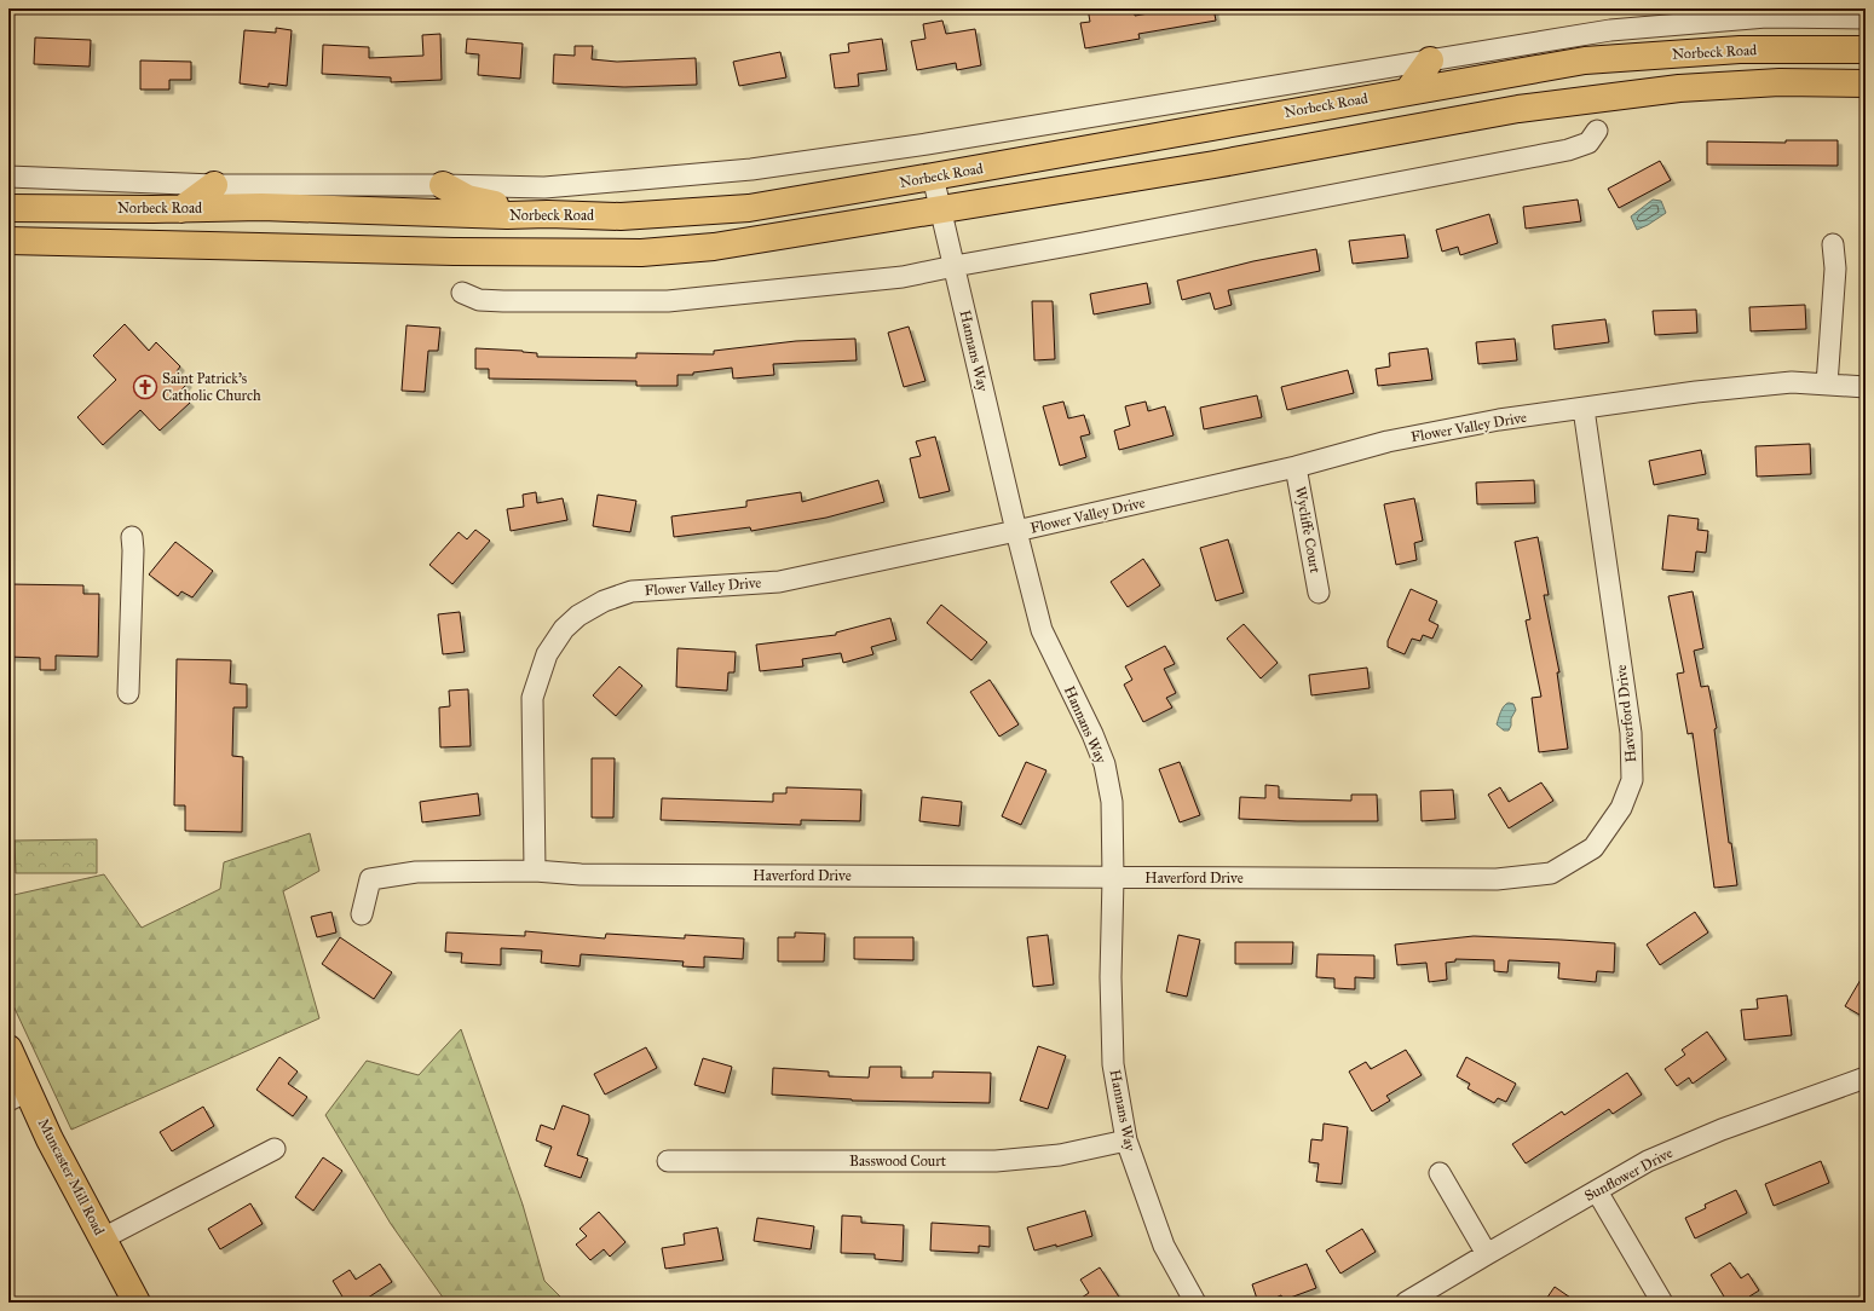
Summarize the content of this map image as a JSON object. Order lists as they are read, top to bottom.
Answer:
{
  "streets": {
    "main road": ["Norbeck Road", "Muncaster Mill Road"],
    "street": [
      "Hannans Way",
      "Flower Valley Drive",
      "Wycliffe Court",
      "Haverford Drive",
      "Basswood Court",
      "Sunflower Drive"
    ]
  },
  "crossings": [
    ["Norbeck Road", "Hannans Way"],
    ["Hannans Way", "Flower Valley Drive"],
    ["Hannans Way", "Haverford Drive"],
    ["Hannans Way", "Basswood Court"],
    ["Flower Valley Drive", "Wycliffe Court"],
    ["Flower Valley Drive", "Haverford Drive"]
  ],
  "places": {
    "church": ["Saint Patrick's Catholic Church"]
  }
}
